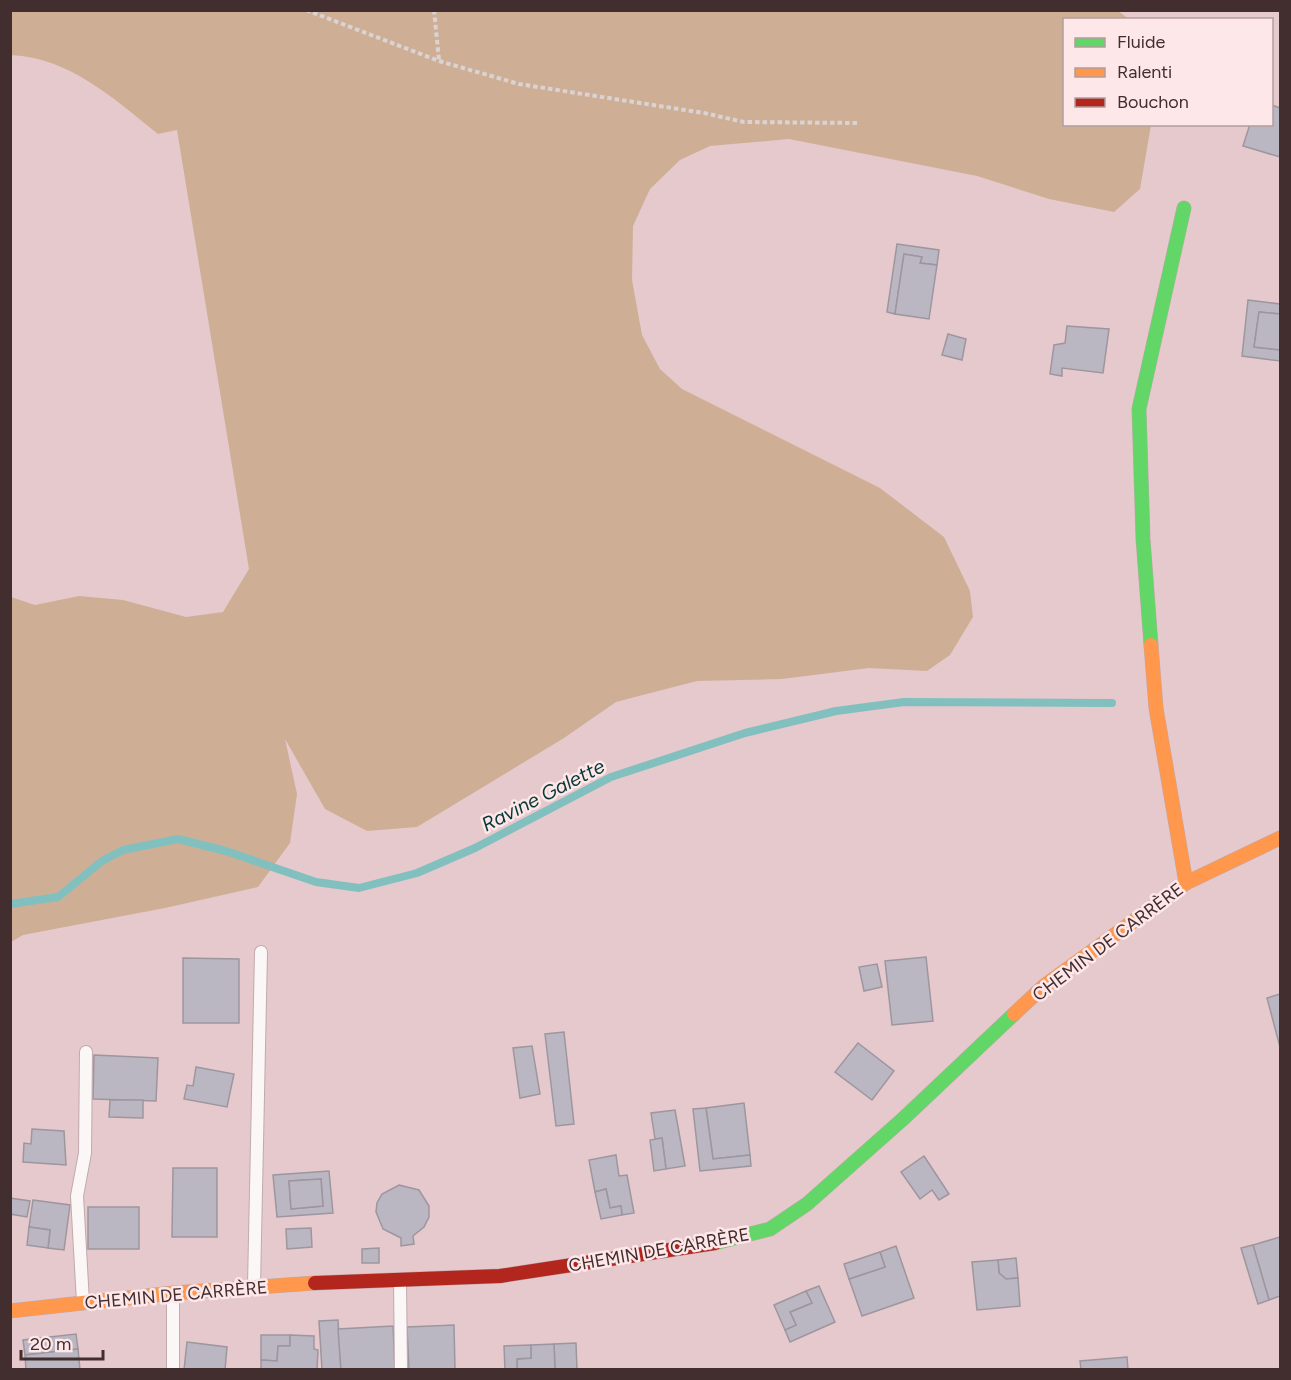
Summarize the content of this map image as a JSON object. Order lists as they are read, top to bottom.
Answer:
{
  "streets": {
    "street": ["CHEMIN DE CARRÈRE"]
  },
  "water": ["Ravine Galette"],
  "legend": ["Fluide", "Ralenti", "Bouchon"],
  "scale_bar": "20 m"
}
